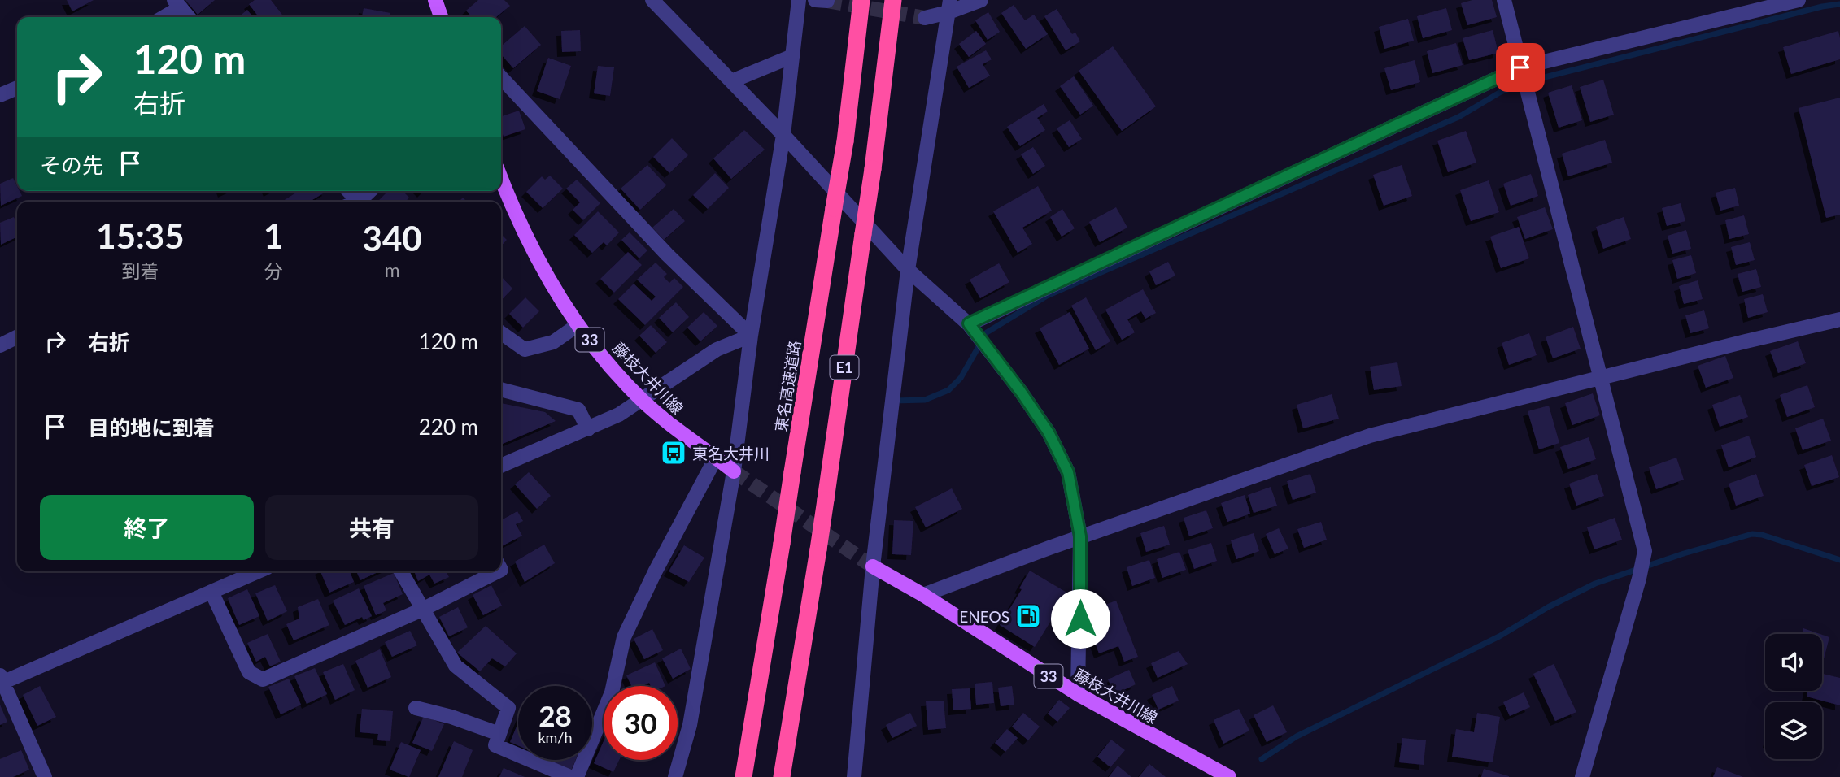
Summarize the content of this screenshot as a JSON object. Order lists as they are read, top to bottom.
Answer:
{
  "streets": {
    "highway": ["E1", "東名高速道路"],
    "main road": ["33", "藤枝大井川線"]
  },
  "places": {
    "bus stop": ["東名大井川"],
    "fuel station": ["ENEOS"]
  },
  "page": {
    "turn": ["120 m", "右折"],
    "then": "その先",
    "eta": [
      "15:35",
      "到着",
      "1",
      "分",
      "340",
      "m"
    ],
    "list": [
      {
        "name": "右折",
        "value": "120 m"
      },
      {
        "name": "目的地に到着",
        "value": "220 m"
      }
    ],
    "buttons": ["終了", "共有"],
    "speed": "28 km/h",
    "limit": "30"
  }
}
